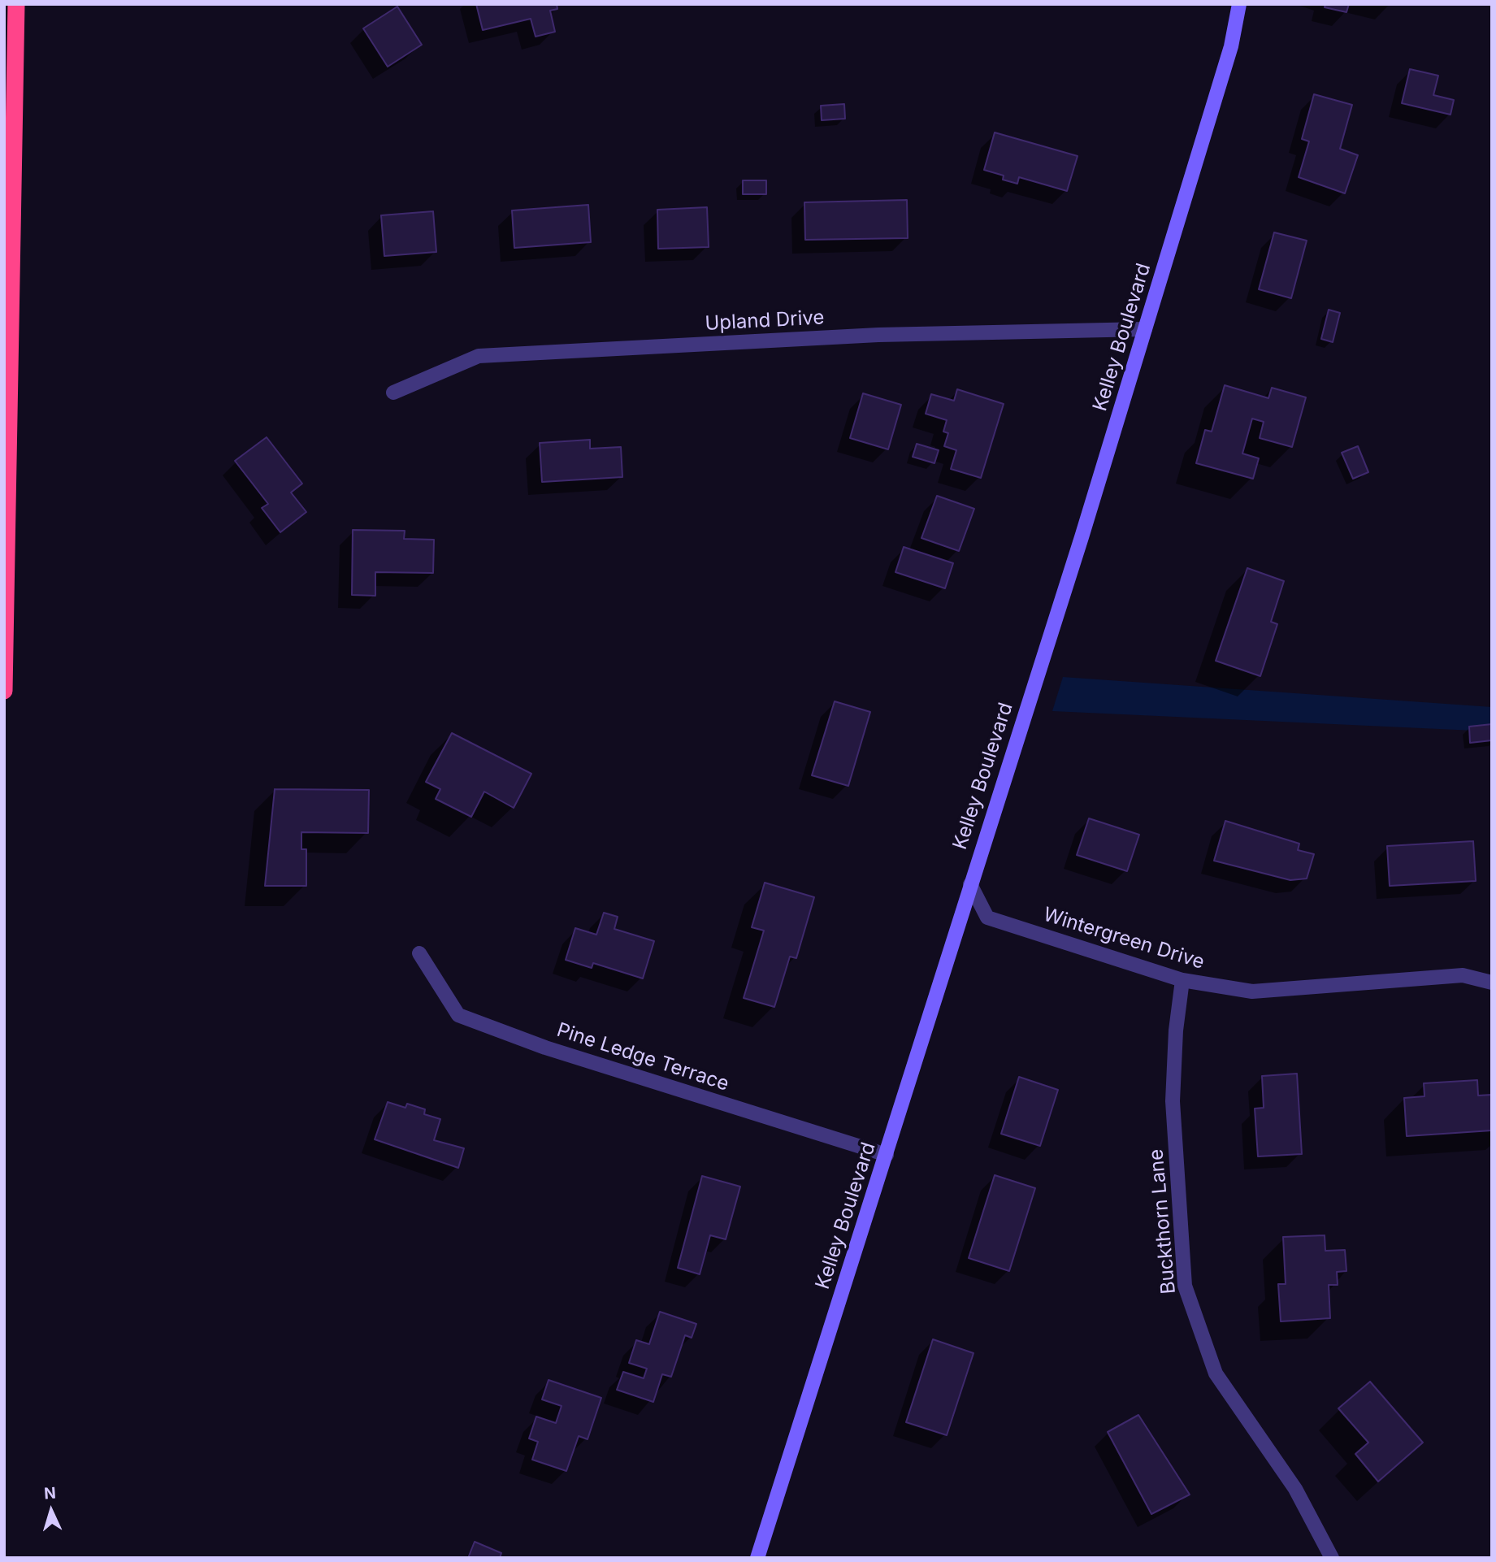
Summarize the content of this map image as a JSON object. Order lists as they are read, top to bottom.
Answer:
{
  "streets": {
    "main road": ["Kelley Boulevard"],
    "street": [
      "Upland Drive",
      "Wintergreen Drive",
      "Pine Ledge Terrace",
      "Buckthorn Lane"
    ]
  },
  "crossings": [
    ["Upland Drive", "Kelley Boulevard"],
    ["Kelley Boulevard", "Wintergreen Drive"],
    ["Kelley Boulevard", "Pine Ledge Terrace"],
    ["Wintergreen Drive", "Buckthorn Lane"]
  ],
  "north": "top"
}
